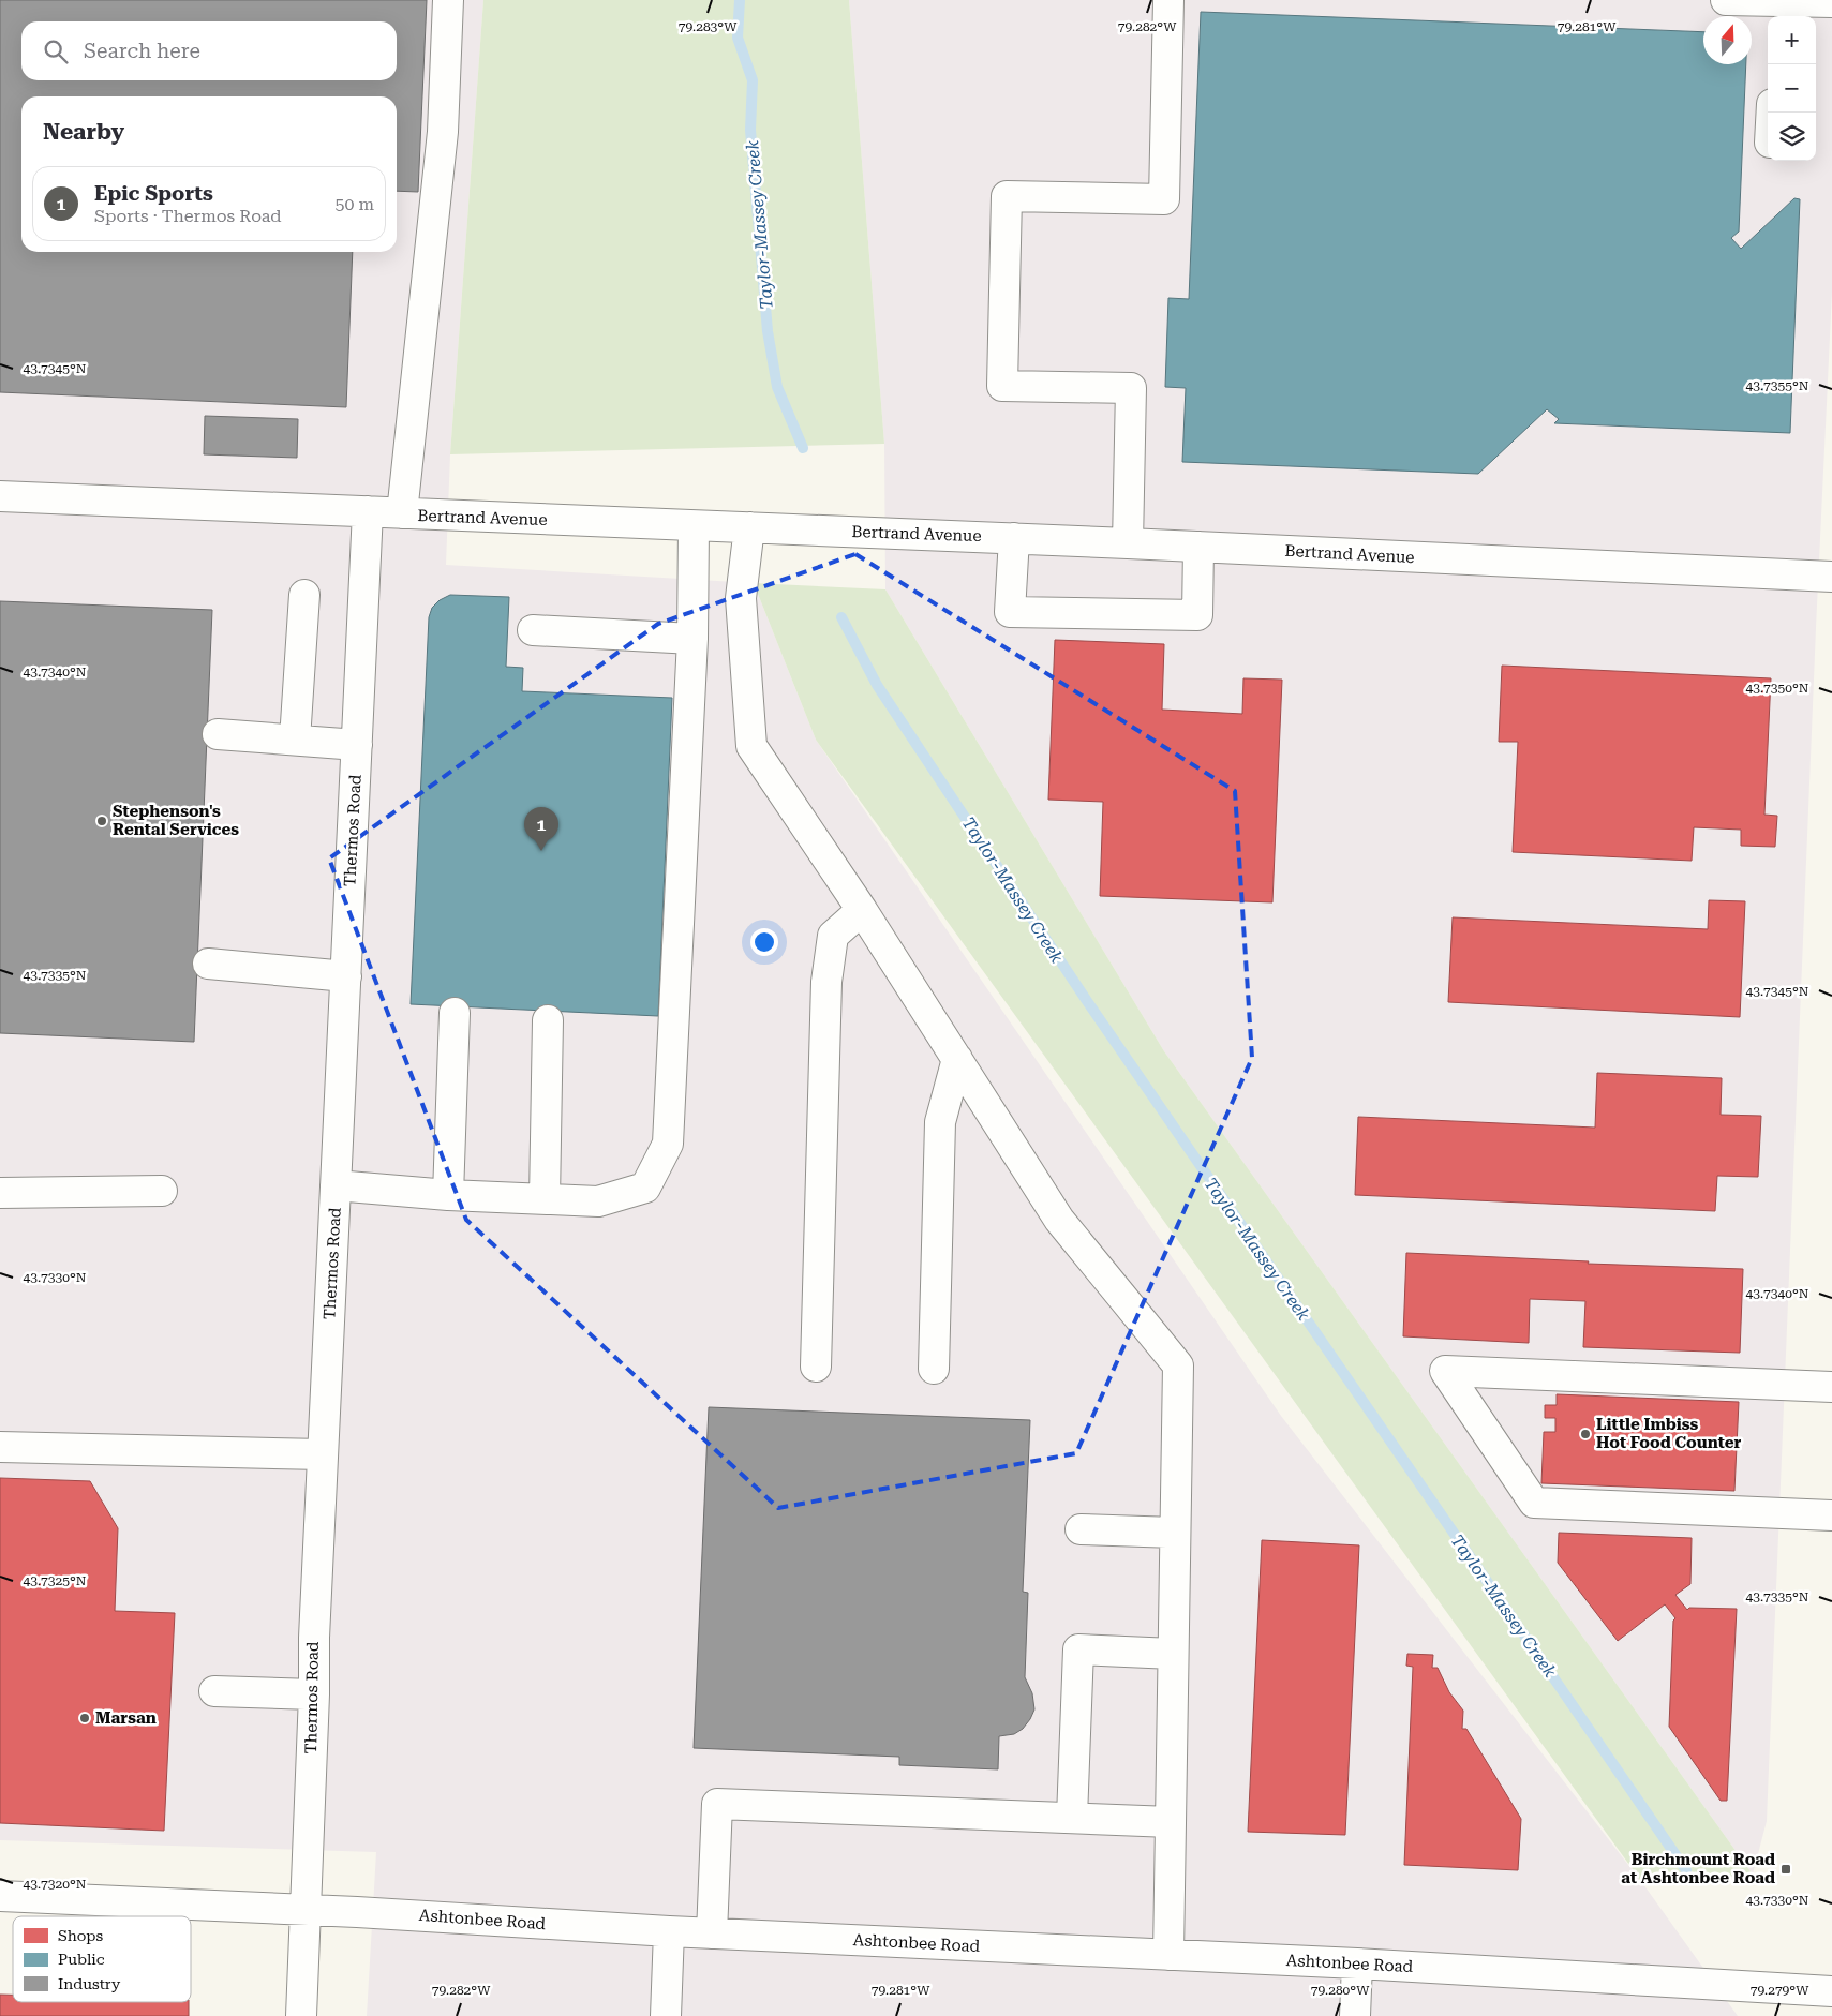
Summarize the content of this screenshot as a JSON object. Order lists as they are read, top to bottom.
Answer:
{
  "streets": {
    "street": ["Bertrand Avenue", "Thermos Road", "Ashtonbee Road"]
  },
  "crossings": [
    ["Bertrand Avenue", "Thermos Road"],
    ["Thermos Road", "Ashtonbee Road"]
  ],
  "water": ["Taylor-Massey Creek"],
  "places": {
    "other": ["Stephenson's Rental Services", "Little Imbiss Hot Food Counter", "Marsan"],
    "transit": ["Birchmount Road at Ashtonbee Road"]
  },
  "legend": ["Shops", "Public", "Industry"],
  "north": "top",
  "page": {
    "map_buttons": ["+", "−"],
    "search": "Search here",
    "heading": "Nearby",
    "list": [
      {
        "mark": "1",
        "name": "Epic Sports",
        "note": "Sports · Thermos Road",
        "value": "50 m"
      }
    ],
    "pins": "1"
  },
  "coordinates": [
    "79.283°W",
    "79.281°W",
    "79.282°W",
    "43.7345°N",
    "43.7355°N",
    "43.7340°N",
    "43.7350°N",
    "43.7335°N",
    "43.7330°N",
    "43.7325°N",
    "43.7320°N",
    "79.280°W",
    "79.279°W"
  ]
}
